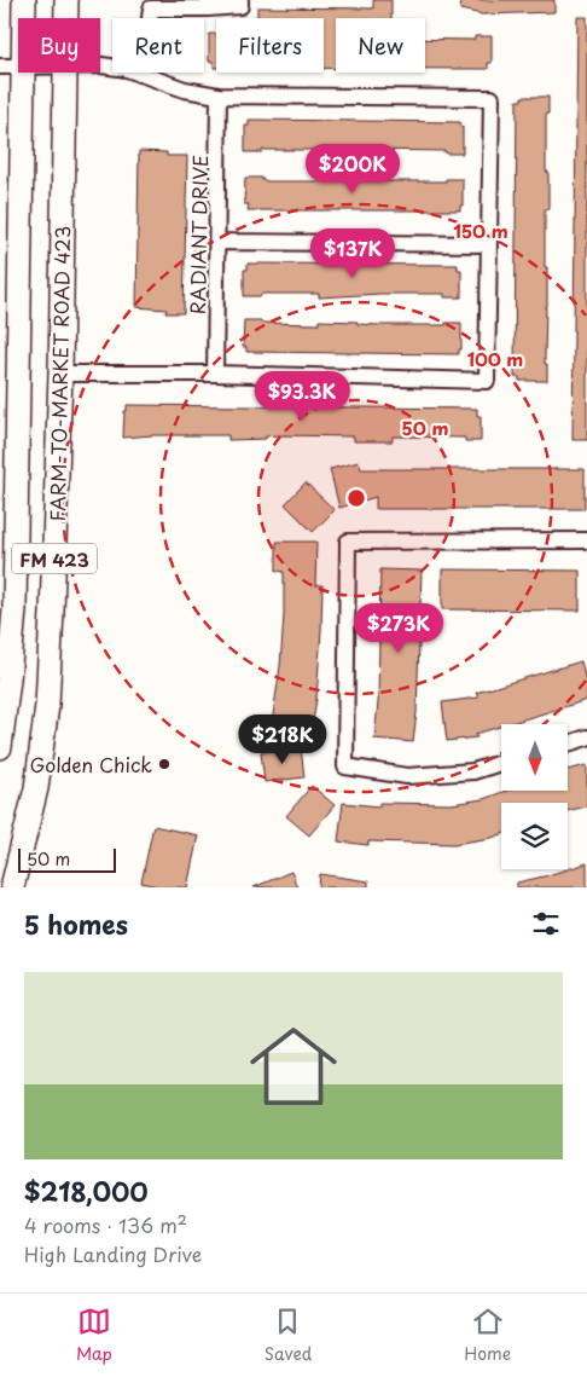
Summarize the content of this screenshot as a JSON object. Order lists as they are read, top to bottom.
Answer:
{
  "streets": {
    "main road": ["FARM-TO-MARKET ROAD 423", "FM 423"],
    "street": ["RADIANT DRIVE"]
  },
  "places": ["Golden Chick"],
  "scale_bar": "50 m",
  "north": "bottom",
  "page": {
    "chip": [
      "Buy",
      "Rent",
      "Filters",
      "New"
    ],
    "price": [
      "$200K",
      "$137K",
      "$93.3K",
      "$273K",
      "$218K"
    ],
    "scale": "50 m",
    "heading": "5 homes",
    "list": [
      {
        "name": "$218,000",
        "note": "4 rooms · 136 m² · High Landing Drive"
      }
    ],
    "tabs": ["Map", "Saved", "Home"]
  },
  "rings": ["150 m", "100 m", "50 m"]
}
